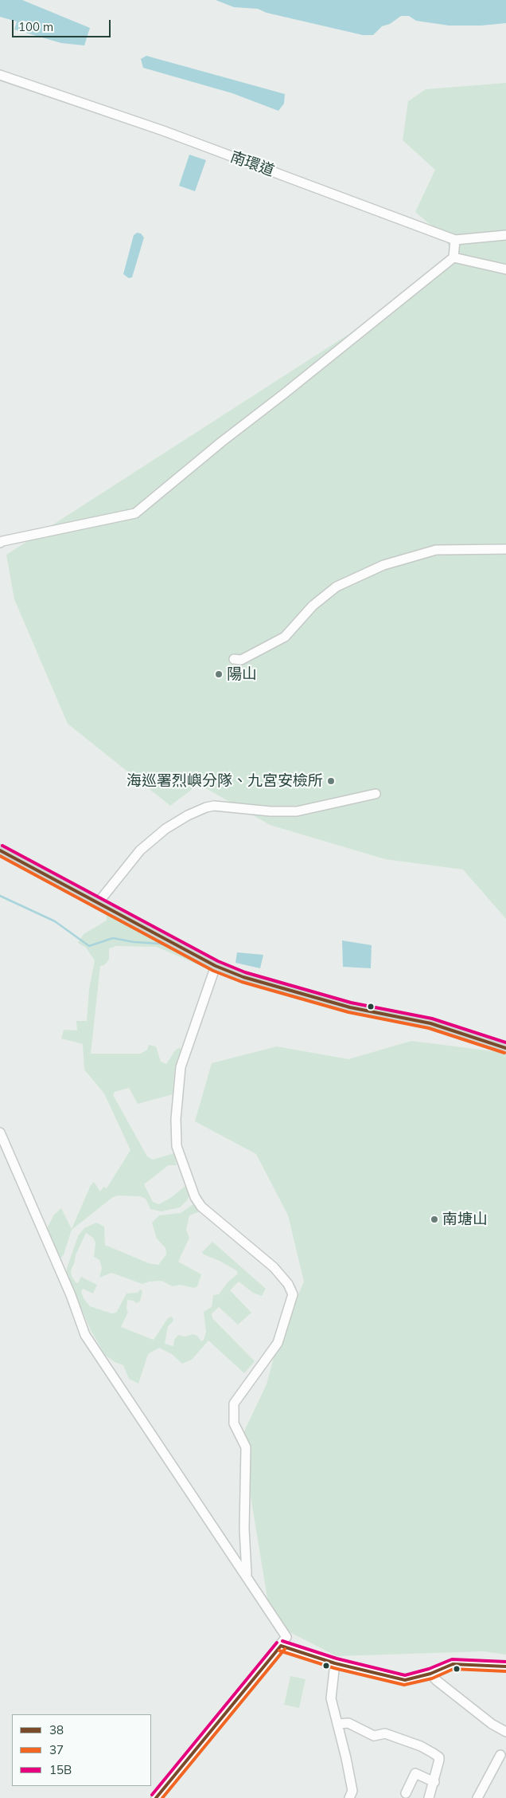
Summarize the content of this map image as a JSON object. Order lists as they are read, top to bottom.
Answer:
{
  "streets": {
    "street": ["南環道"]
  },
  "places": ["陽山", "海巡署烈嶼分隊、九宮安檢所", "南塘山"],
  "lines": ["transit line 15B", "transit line 38", "transit line 37"],
  "legend": ["38", "37", "15B"],
  "scale_bar": "100 m"
}
